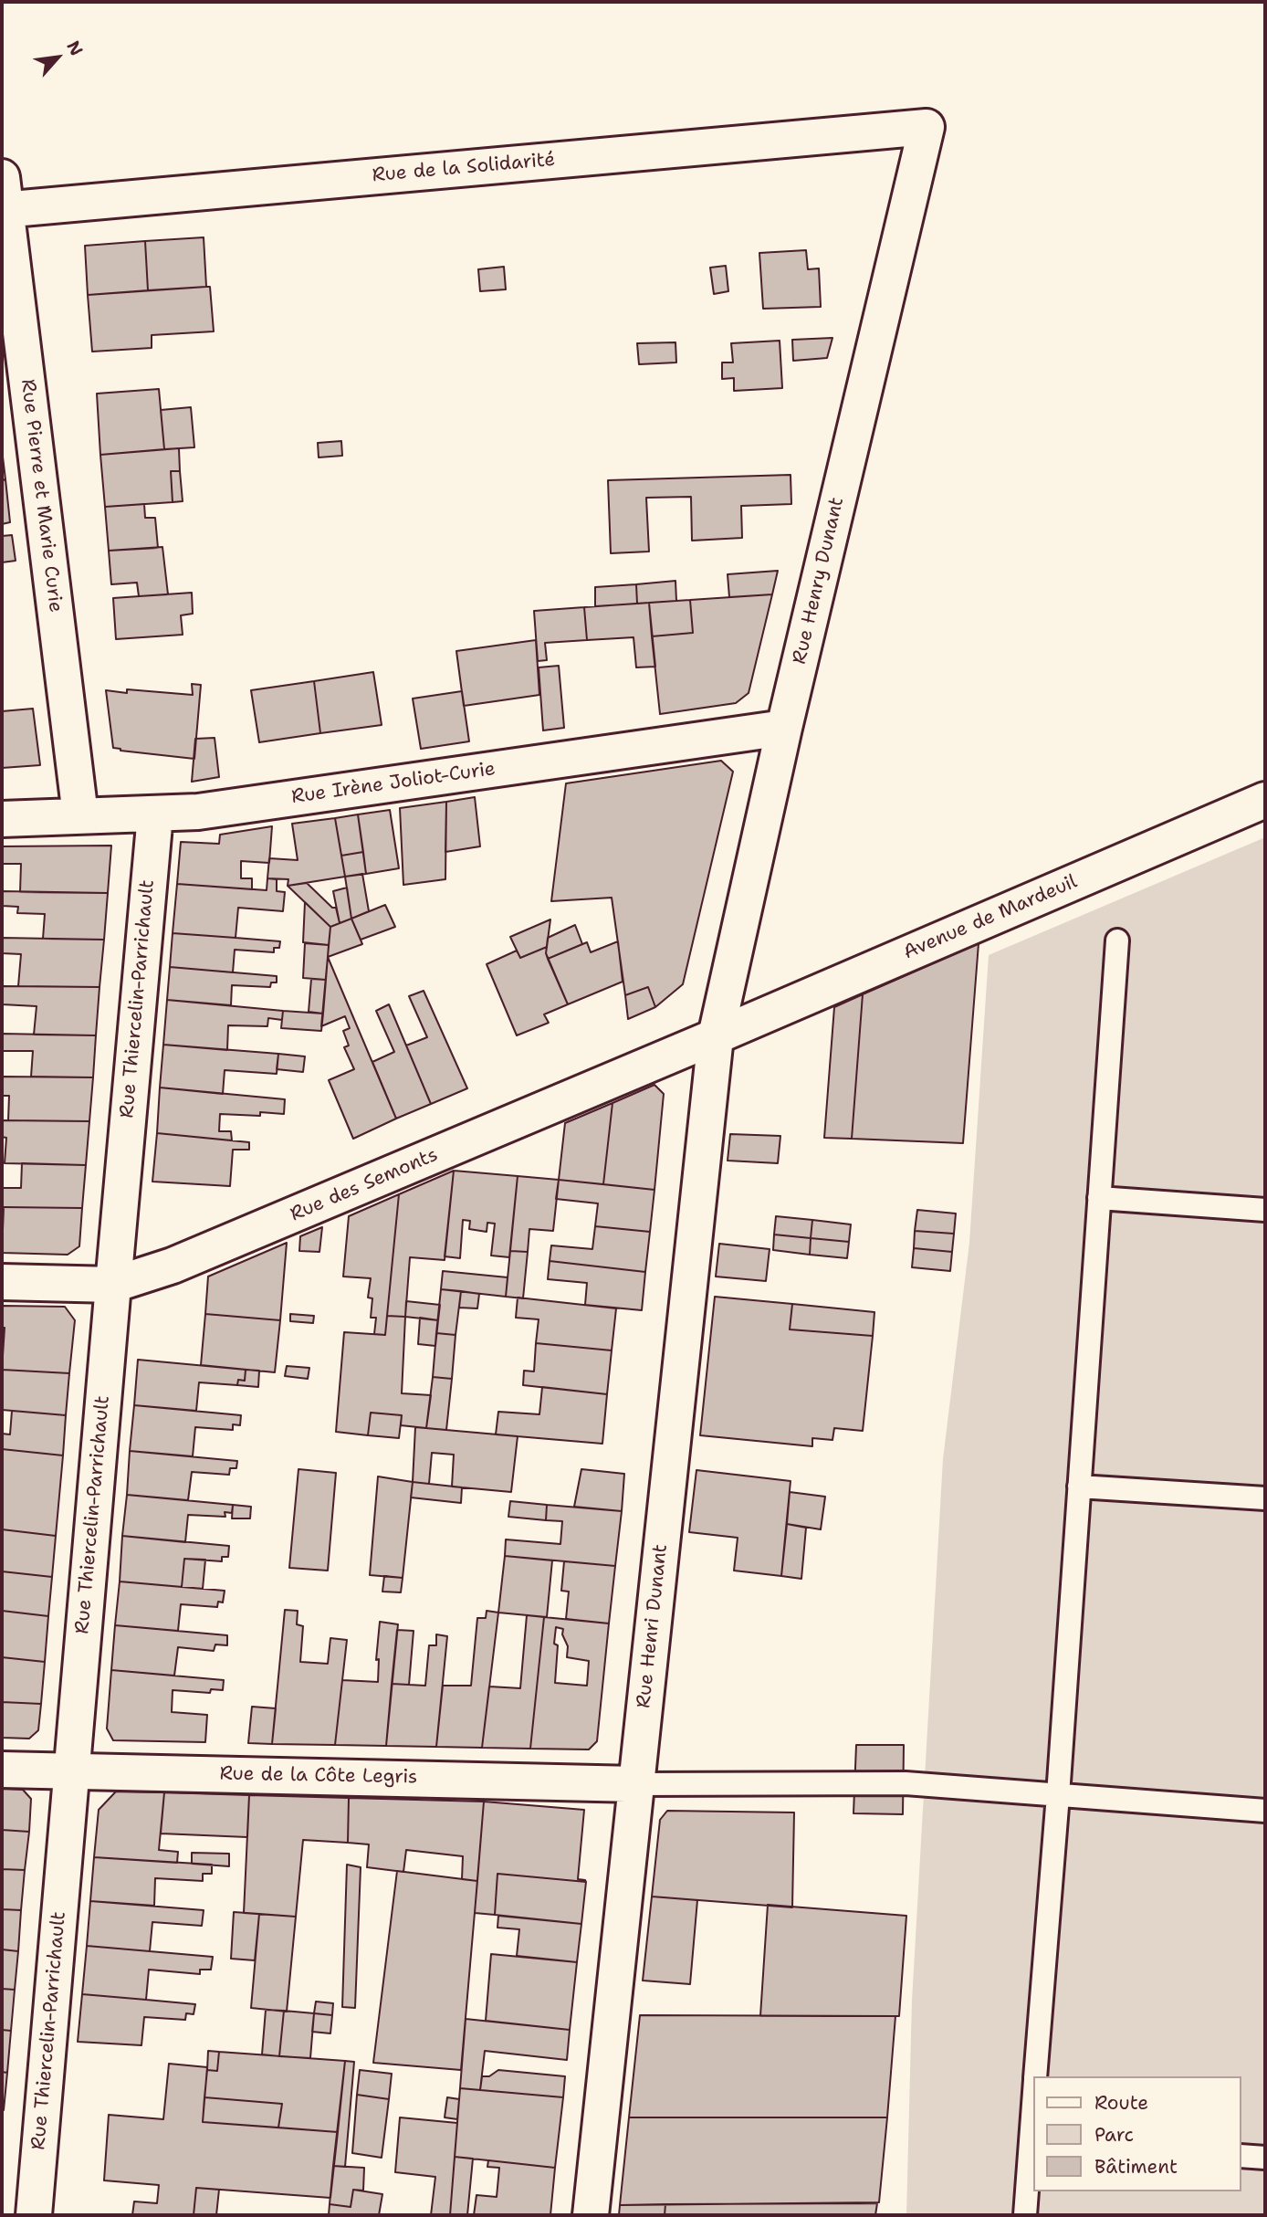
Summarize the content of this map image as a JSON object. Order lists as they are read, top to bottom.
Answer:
{
  "streets": {
    "street": [
      "Rue de la Solidarité",
      "Rue Pierre et Marie Curie",
      "Rue Henry Dunant",
      "Rue Irène Joliot-Curie",
      "Avenue de Mardeuil",
      "Rue Thiercelin-Parrichault",
      "Rue des Semonts",
      "Rue Henri Dunant",
      "Rue de la Côte Legris"
    ]
  },
  "crossings": [
    ["Rue de la Solidarité", "Rue Pierre et Marie Curie"],
    ["Rue de la Solidarité", "Rue Henry Dunant"],
    ["Rue Pierre et Marie Curie", "Rue Irène Joliot-Curie"],
    ["Rue Henry Dunant", "Rue Irène Joliot-Curie"],
    ["Rue Henry Dunant", "Avenue de Mardeuil"],
    ["Rue Henry Dunant", "Rue des Semonts"],
    ["Rue Henry Dunant", "Rue Henri Dunant"],
    ["Rue Irène Joliot-Curie", "Rue Thiercelin-Parrichault"],
    ["Avenue de Mardeuil", "Rue des Semonts"],
    ["Avenue de Mardeuil", "Rue Henri Dunant"],
    ["Rue Thiercelin-Parrichault", "Rue des Semonts"],
    ["Rue Thiercelin-Parrichault", "Rue de la Côte Legris"],
    ["Rue des Semonts", "Rue Henri Dunant"],
    ["Rue Henri Dunant", "Rue de la Côte Legris"]
  ],
  "legend": ["Route", "Parc", "Bâtiment"],
  "north": "top right"
}
